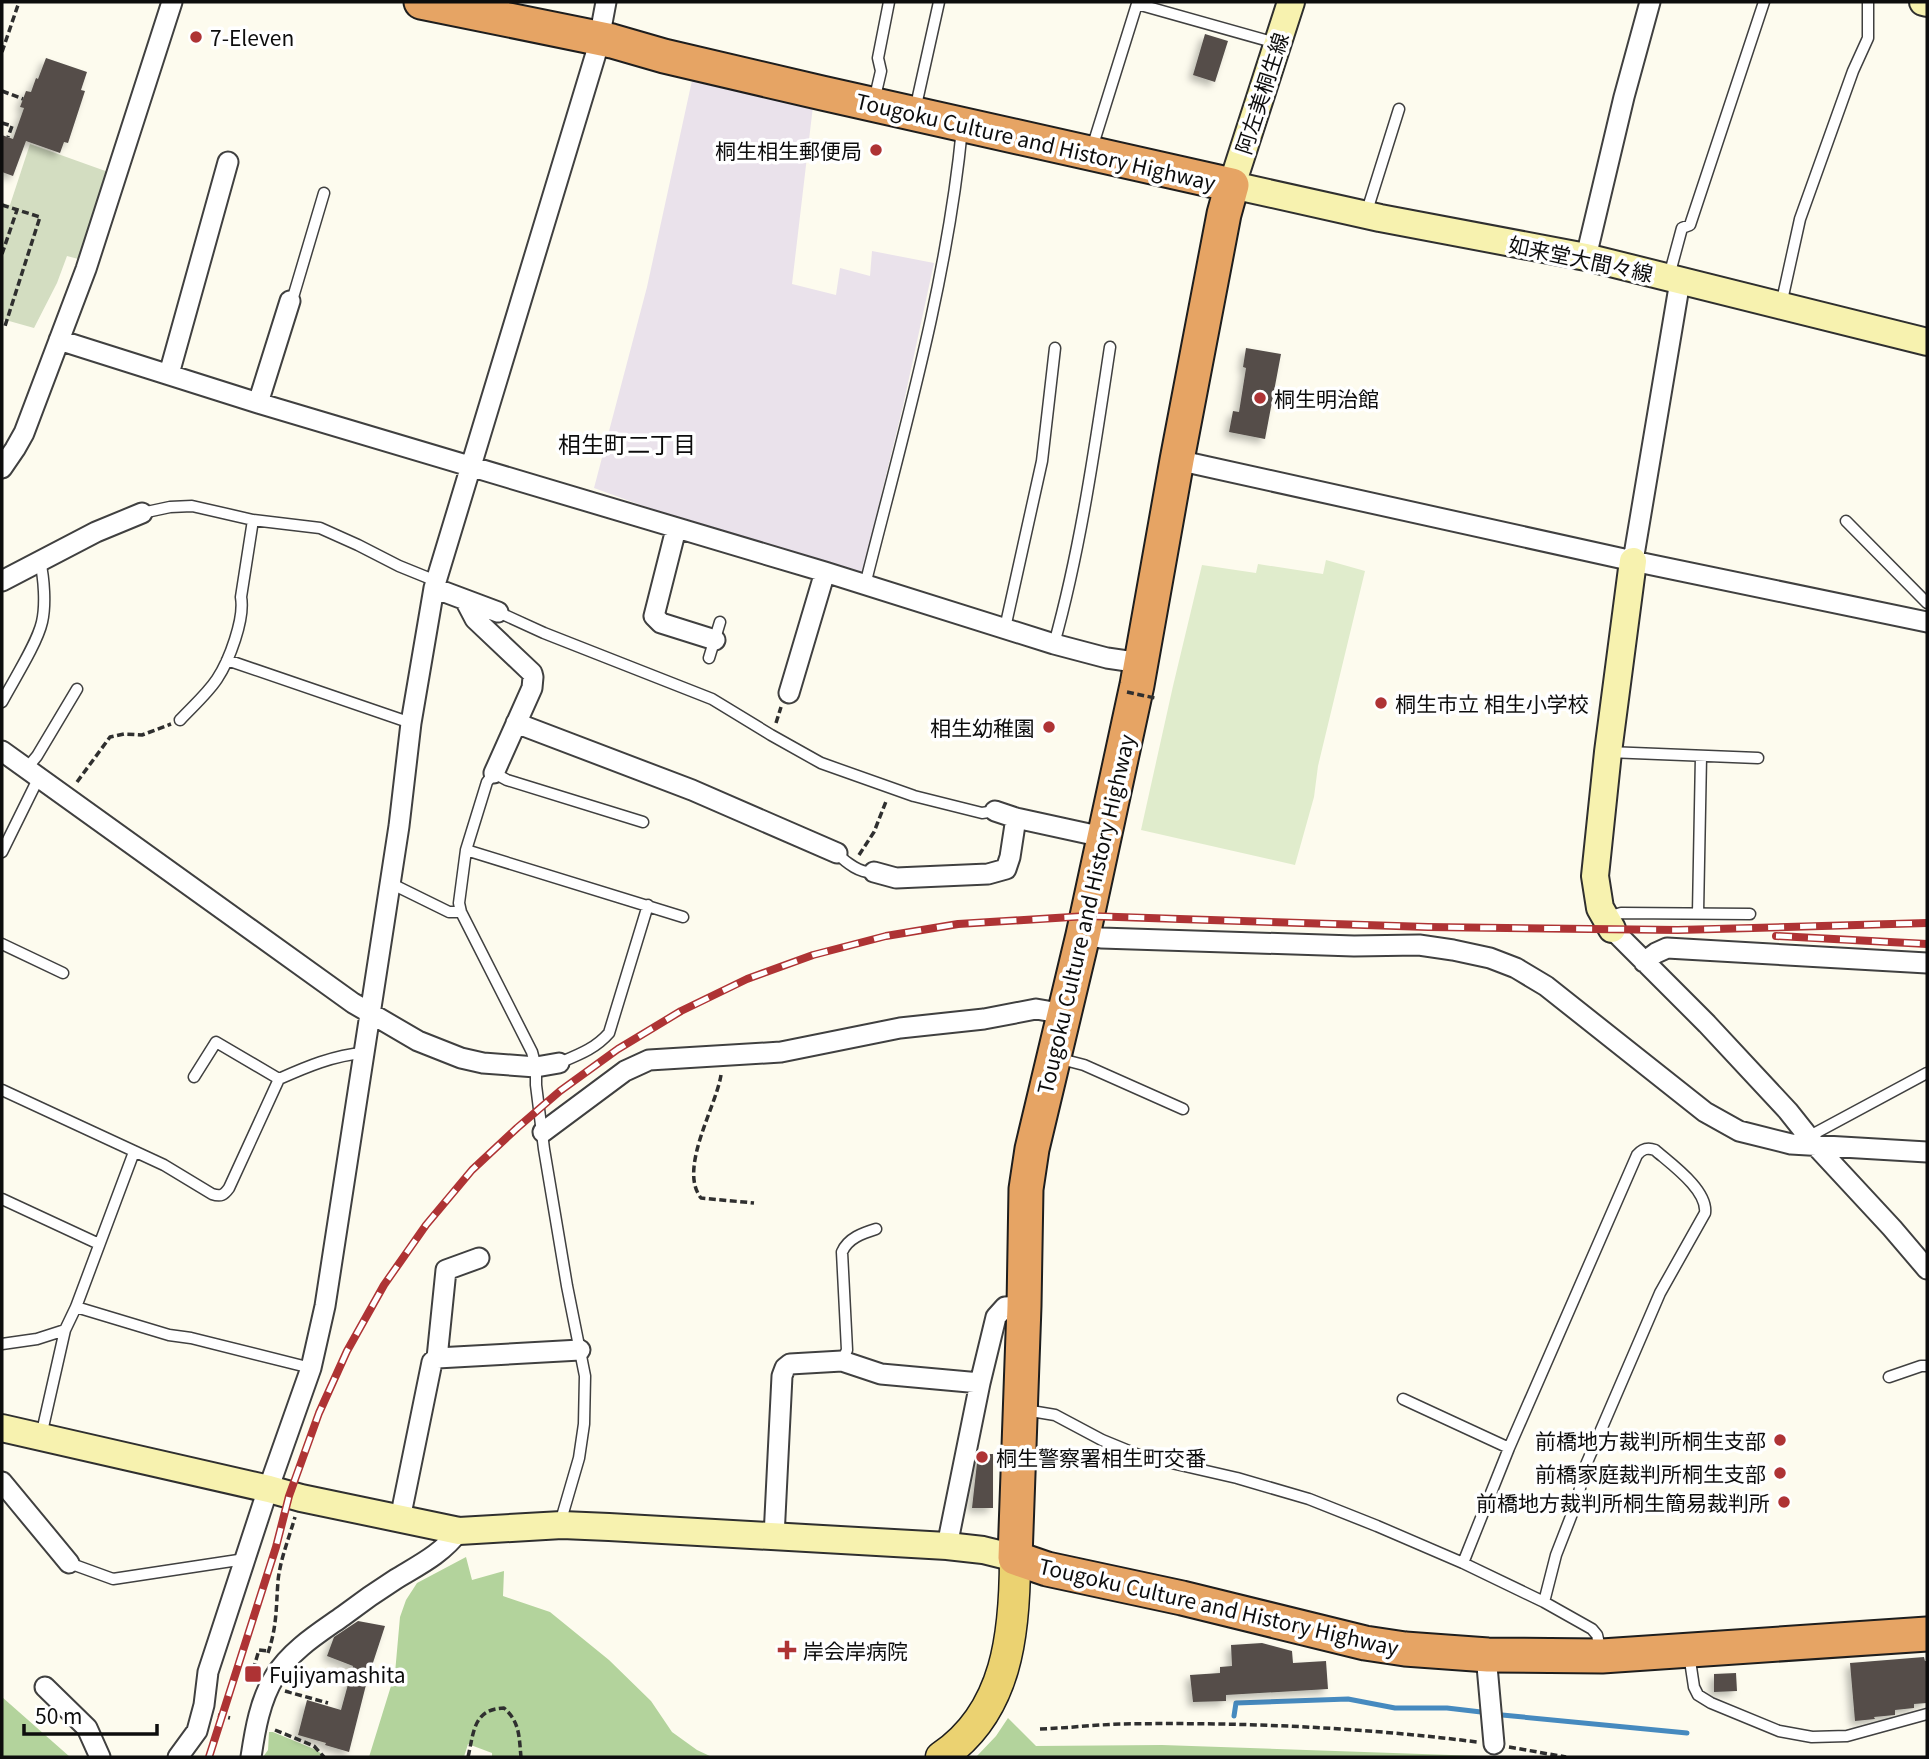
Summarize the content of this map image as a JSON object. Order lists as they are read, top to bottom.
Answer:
{
  "streets": {
    "highway": ["Tougoku Culture and History Highway"],
    "street": ["阿左美桐生線", "如来堂大間々線"]
  },
  "crossings": [
    ["阿左美桐生線", "Tougoku Culture and History Highway"],
    ["阿左美桐生線", "如来堂大間々線"],
    ["Tougoku Culture and History Highway", "如来堂大間々線"]
  ],
  "districts": ["相生町二丁目"],
  "places": {
    "other": [
      "7-Eleven",
      "桐生相生郵便局",
      "桐生明治館",
      "桐生市立 相生小学校",
      "相生幼稚園",
      "前橋地方裁判所桐生支部",
      "桐生警察署相生町交番",
      "前橋家庭裁判所桐生支部",
      "前橋地方裁判所桐生簡易裁判所"
    ],
    "health": ["岸会岸病院"],
    "transit": ["Fujiyamashita"]
  },
  "scale_bar": "50 m"
}
